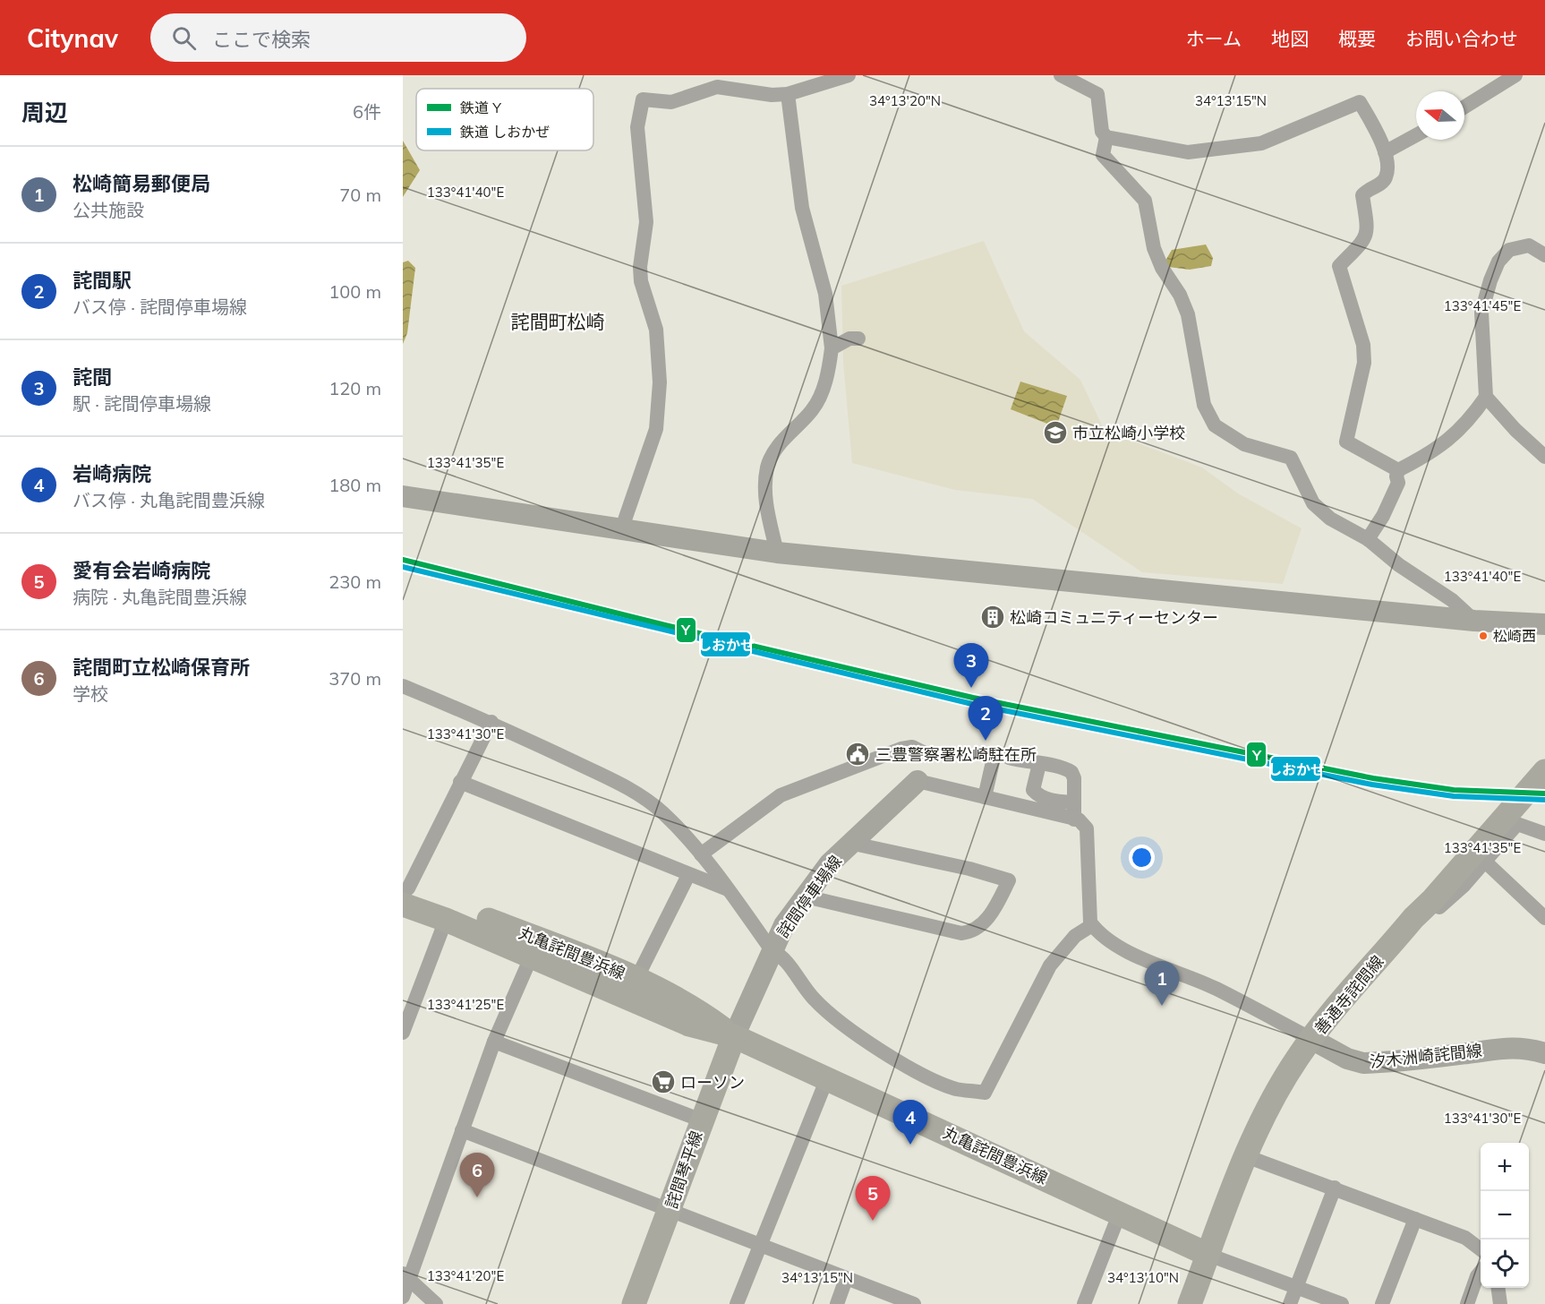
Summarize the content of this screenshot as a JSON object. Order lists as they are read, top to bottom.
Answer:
{
  "streets": {
    "main road": ["丸亀詫間豊浜線", "善通寺詫間線", "詫間琴平線"],
    "street": ["詫間停車場線", "汐木洲崎詫間線"]
  },
  "crossings": [
    ["詫間停車場線", "丸亀詫間豊浜線"],
    ["詫間停車場線", "詫間琴平線"],
    ["丸亀詫間豊浜線", "善通寺詫間線"],
    ["丸亀詫間豊浜線", "詫間琴平線"],
    ["善通寺詫間線", "汐木洲崎詫間線"]
  ],
  "districts": ["詫間町松崎"],
  "places": {
    "school or university": ["市立松崎小学校"],
    "building": ["松崎コミュニティーセンター"],
    "other": ["松崎西"],
    "public building": ["三豊警察署松崎駐在所"],
    "supermarket": ["ローソン"]
  },
  "lines": ["rail line Y", "rail line しおかぜ"],
  "legend": ["鉄道 Y", "鉄道 しおかぜ"],
  "north": "left",
  "page": {
    "header": "Citynav",
    "search": "ここで検索",
    "nav": [
      "ホーム",
      "地図",
      "概要",
      "お問い合わせ"
    ],
    "heading": ["周辺", "6件"],
    "list": [
      {
        "mark": "1",
        "name": "松崎簡易郵便局",
        "note": "公共施設",
        "value": "70 m"
      },
      {
        "mark": "2",
        "name": "詫間駅",
        "note": "バス停 · 詫間停車場線",
        "value": "100 m"
      },
      {
        "mark": "3",
        "name": "詫間",
        "note": "駅 · 詫間停車場線",
        "value": "120 m"
      },
      {
        "mark": "4",
        "name": "岩崎病院",
        "note": "バス停 · 丸亀詫間豊浜線",
        "value": "180 m"
      },
      {
        "mark": "5",
        "name": "愛有会岩崎病院",
        "note": "病院 · 丸亀詫間豊浜線",
        "value": "230 m"
      },
      {
        "mark": "6",
        "name": "詫間町立松崎保育所",
        "note": "学校",
        "value": "370 m"
      }
    ],
    "pins": [
      "3",
      "2",
      "1",
      "4",
      "6",
      "5"
    ],
    "map_buttons": ["+", "−"]
  },
  "coordinates": [
    "34°13'20\"N",
    "34°13'15\"N",
    "133°41'40\"E",
    "133°41'45\"E",
    "133°41'35\"E",
    "133°41'30\"E",
    "133°41'25\"E",
    "133°41'20\"E",
    "34°13'10\"N"
  ]
}
